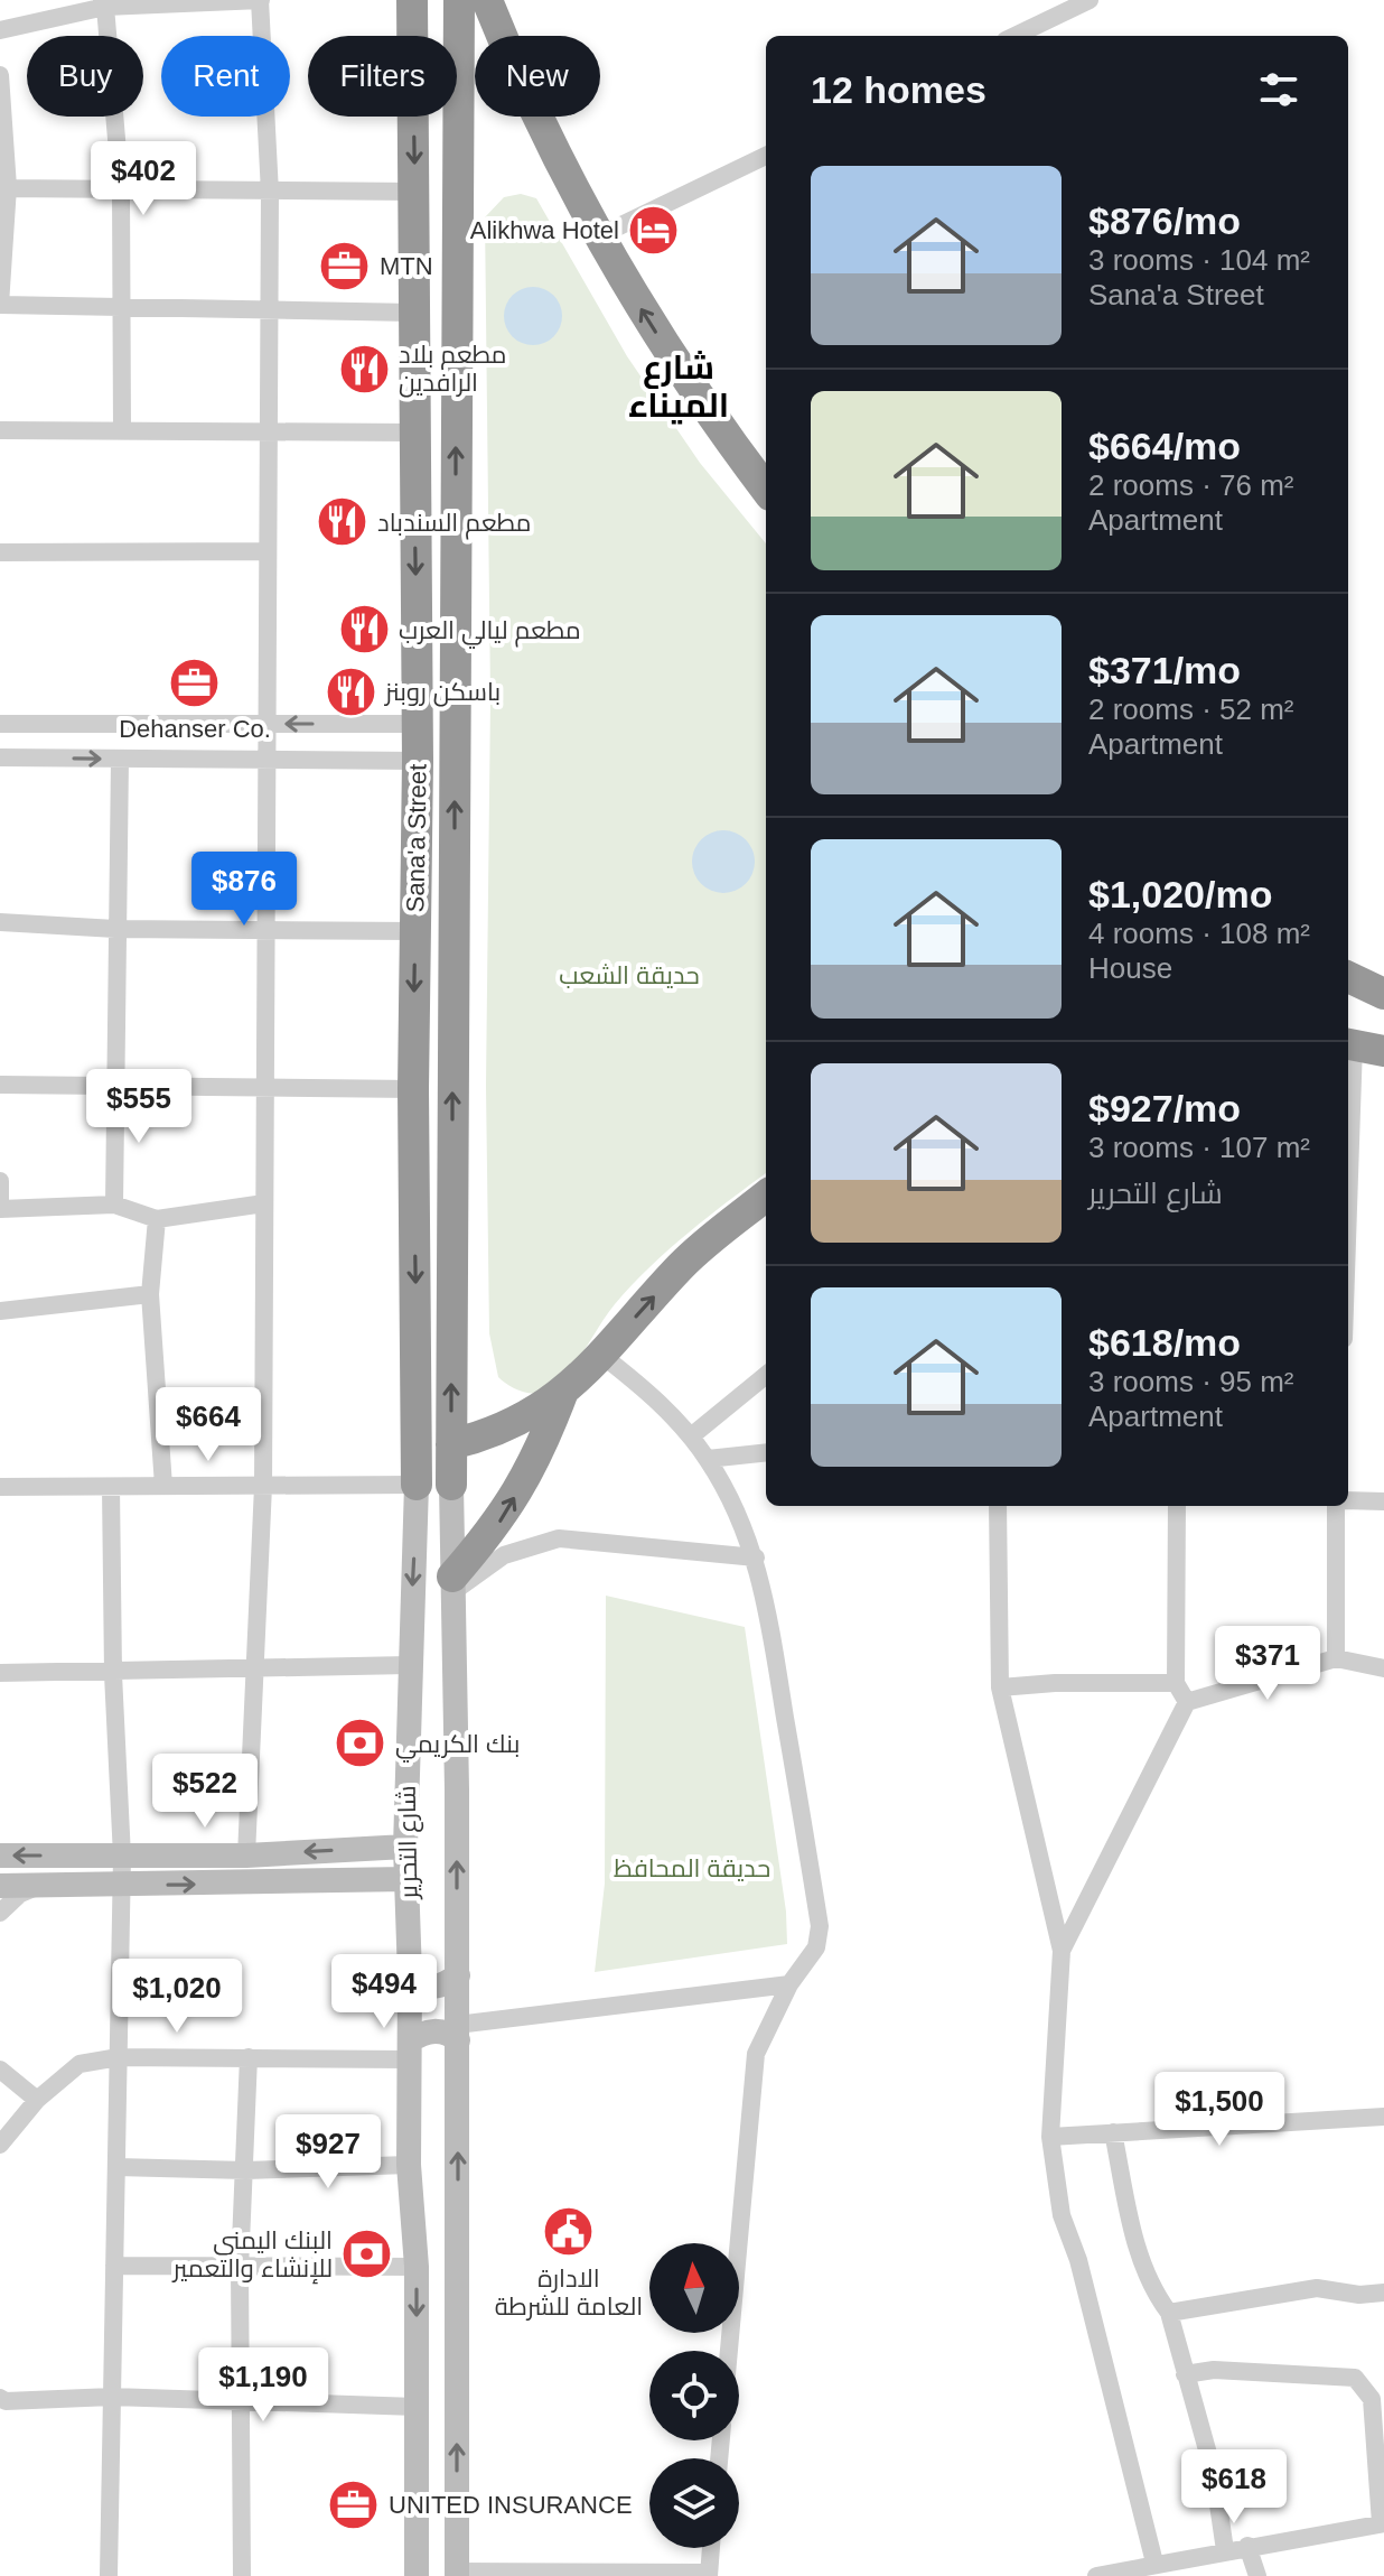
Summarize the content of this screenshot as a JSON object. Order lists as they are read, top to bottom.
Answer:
{
  "streets": {
    "highway": ["Sana'a Street"],
    "main road": ["شارع التحرير"]
  },
  "crossings": [
    ["Sana'a Street", "شارع التحرير"]
  ],
  "districts": ["شارع الميناء"],
  "parks": ["حديقة الشعب", "حديقة المحافظ"],
  "places": {
    "hotel": ["Alikhwa Hotel"],
    "office": ["MTN", "Dehanser Co.", "UNITED INSURANCE"],
    "restaurant": [
      "مطعم بلاد الرافدين",
      "مطعم السندباد",
      "مطعم ليالي العرب",
      "باسكن روبنز"
    ],
    "bank": ["بنك الكريمي", "البنك اليمني للإنشاء والتعمير"],
    "public building": ["الادارة العامة للشرطة"]
  },
  "north": "top",
  "page": {
    "chip": [
      "Buy",
      "Rent",
      "Filters",
      "New"
    ],
    "heading": "12 homes",
    "price": [
      "$402",
      "$876",
      "$555",
      "$664",
      "$371",
      "$522",
      "$494",
      "$1,020",
      "$1,500",
      "$927",
      "$1,190",
      "$618"
    ],
    "list": [
      {
        "name": "$876/mo",
        "note": "3 rooms · 104 m² · Sana'a Street"
      },
      {
        "name": "$664/mo",
        "note": "2 rooms · 76 m² · Apartment"
      },
      {
        "name": "$371/mo",
        "note": "2 rooms · 52 m² · Apartment"
      },
      {
        "name": "$1,020/mo",
        "note": "4 rooms · 108 m² · House"
      },
      {
        "name": "$927/mo",
        "note": "3 rooms · 107 m² · شارع التحرير"
      },
      {
        "name": "$618/mo",
        "note": "3 rooms · 95 m² · Apartment"
      }
    ]
  }
}
